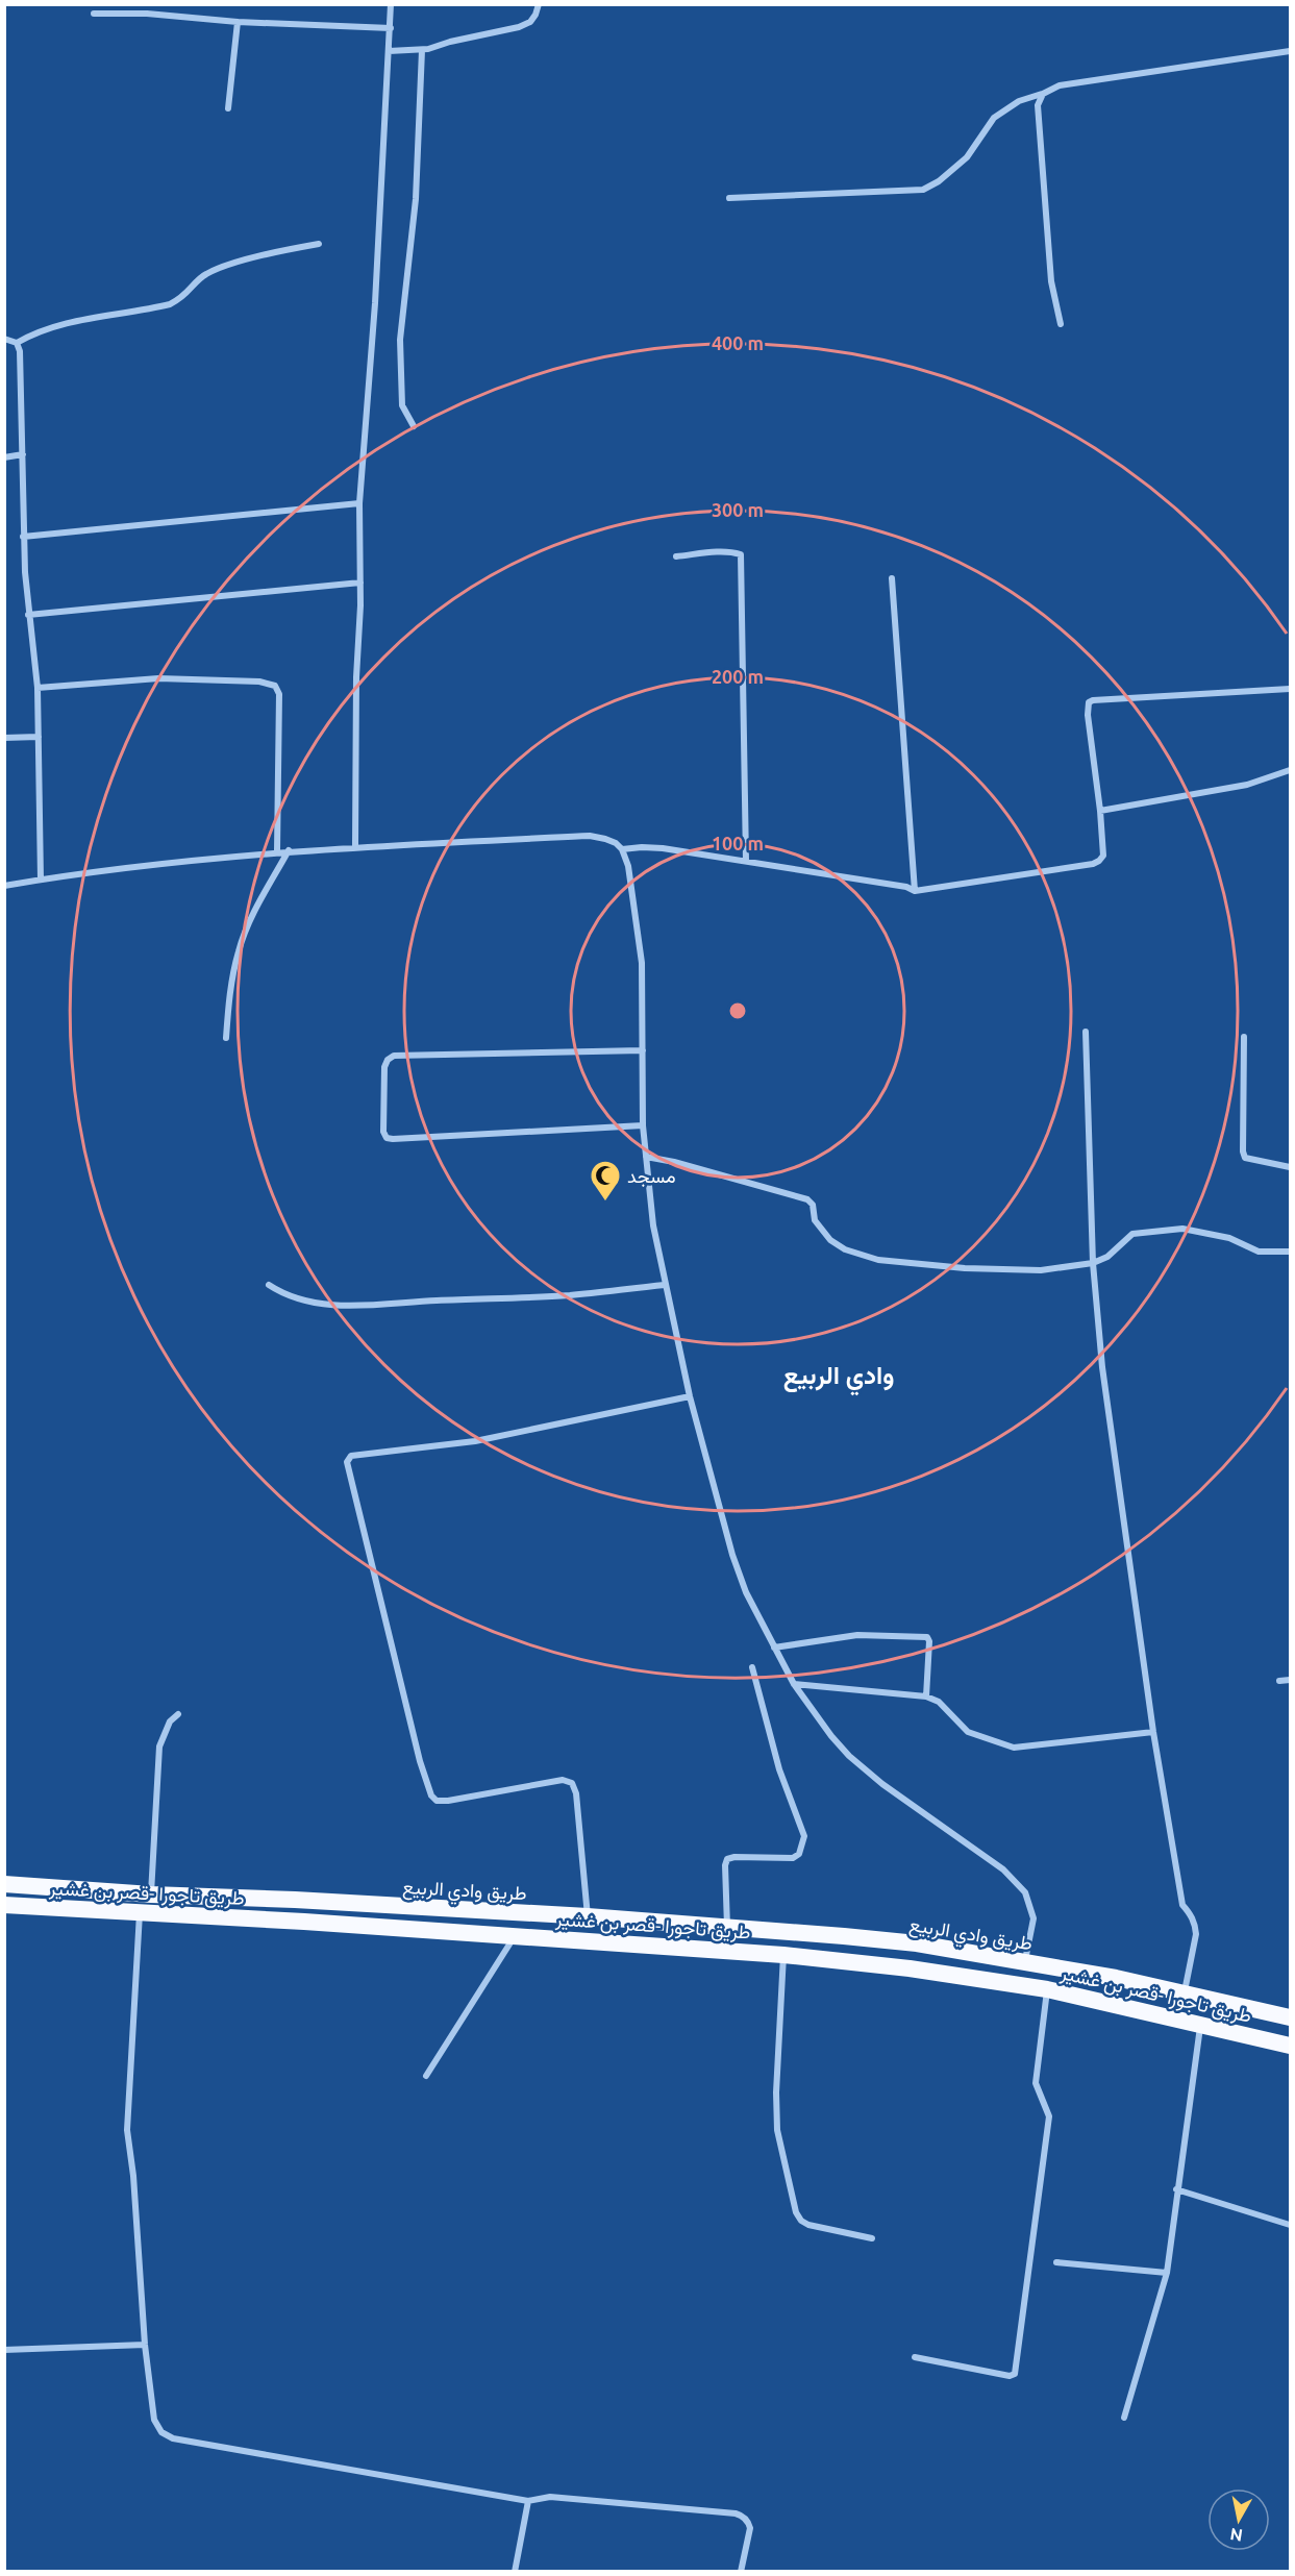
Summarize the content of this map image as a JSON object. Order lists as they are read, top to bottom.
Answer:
{
  "streets": {
    "highway": ["طريق وادي الربيع", "طريق تاجورا -قصر بن غشير"]
  },
  "districts": ["وادي الربيع"],
  "places": {
    "mosque": ["مسجد"]
  },
  "north": "bottom",
  "rings": [
    "400 m",
    "300 m",
    "200 m",
    "100 m"
  ]
}
